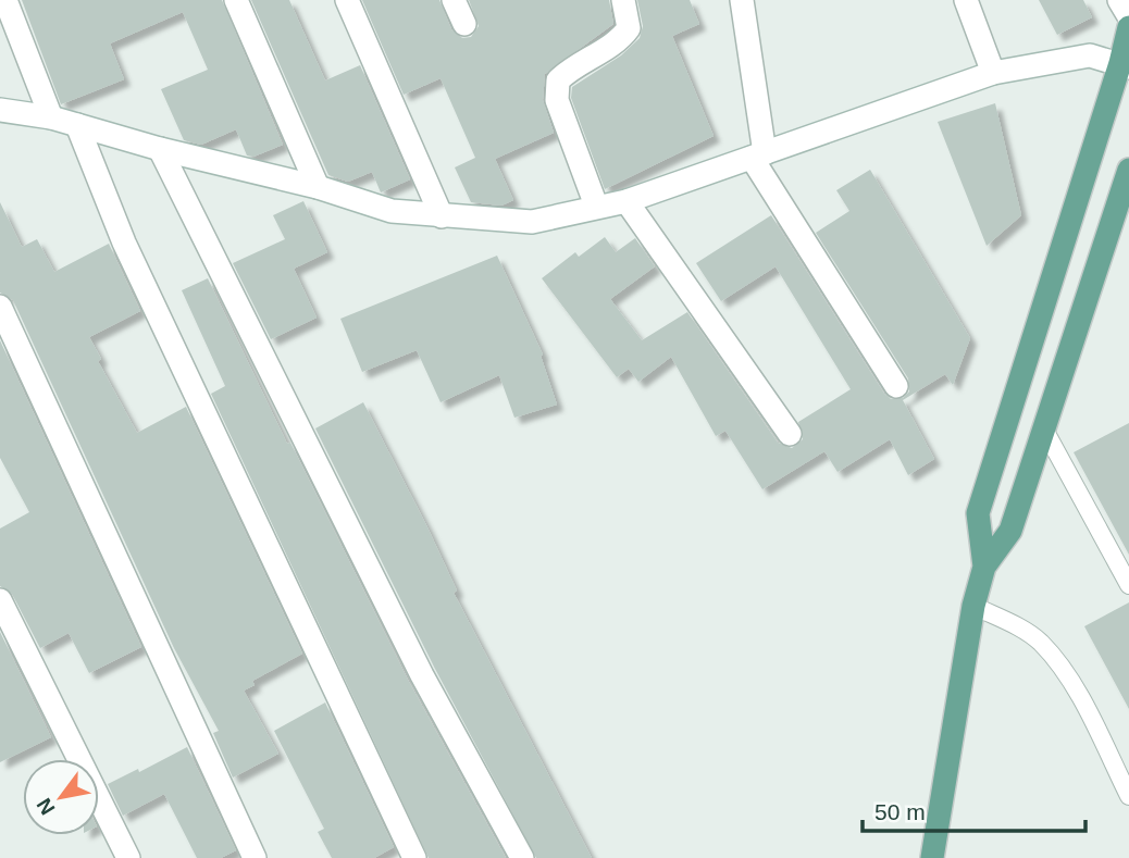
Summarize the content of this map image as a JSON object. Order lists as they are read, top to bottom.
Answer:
{
  "scale_bar": "50 m",
  "north": "bottom left"
}
